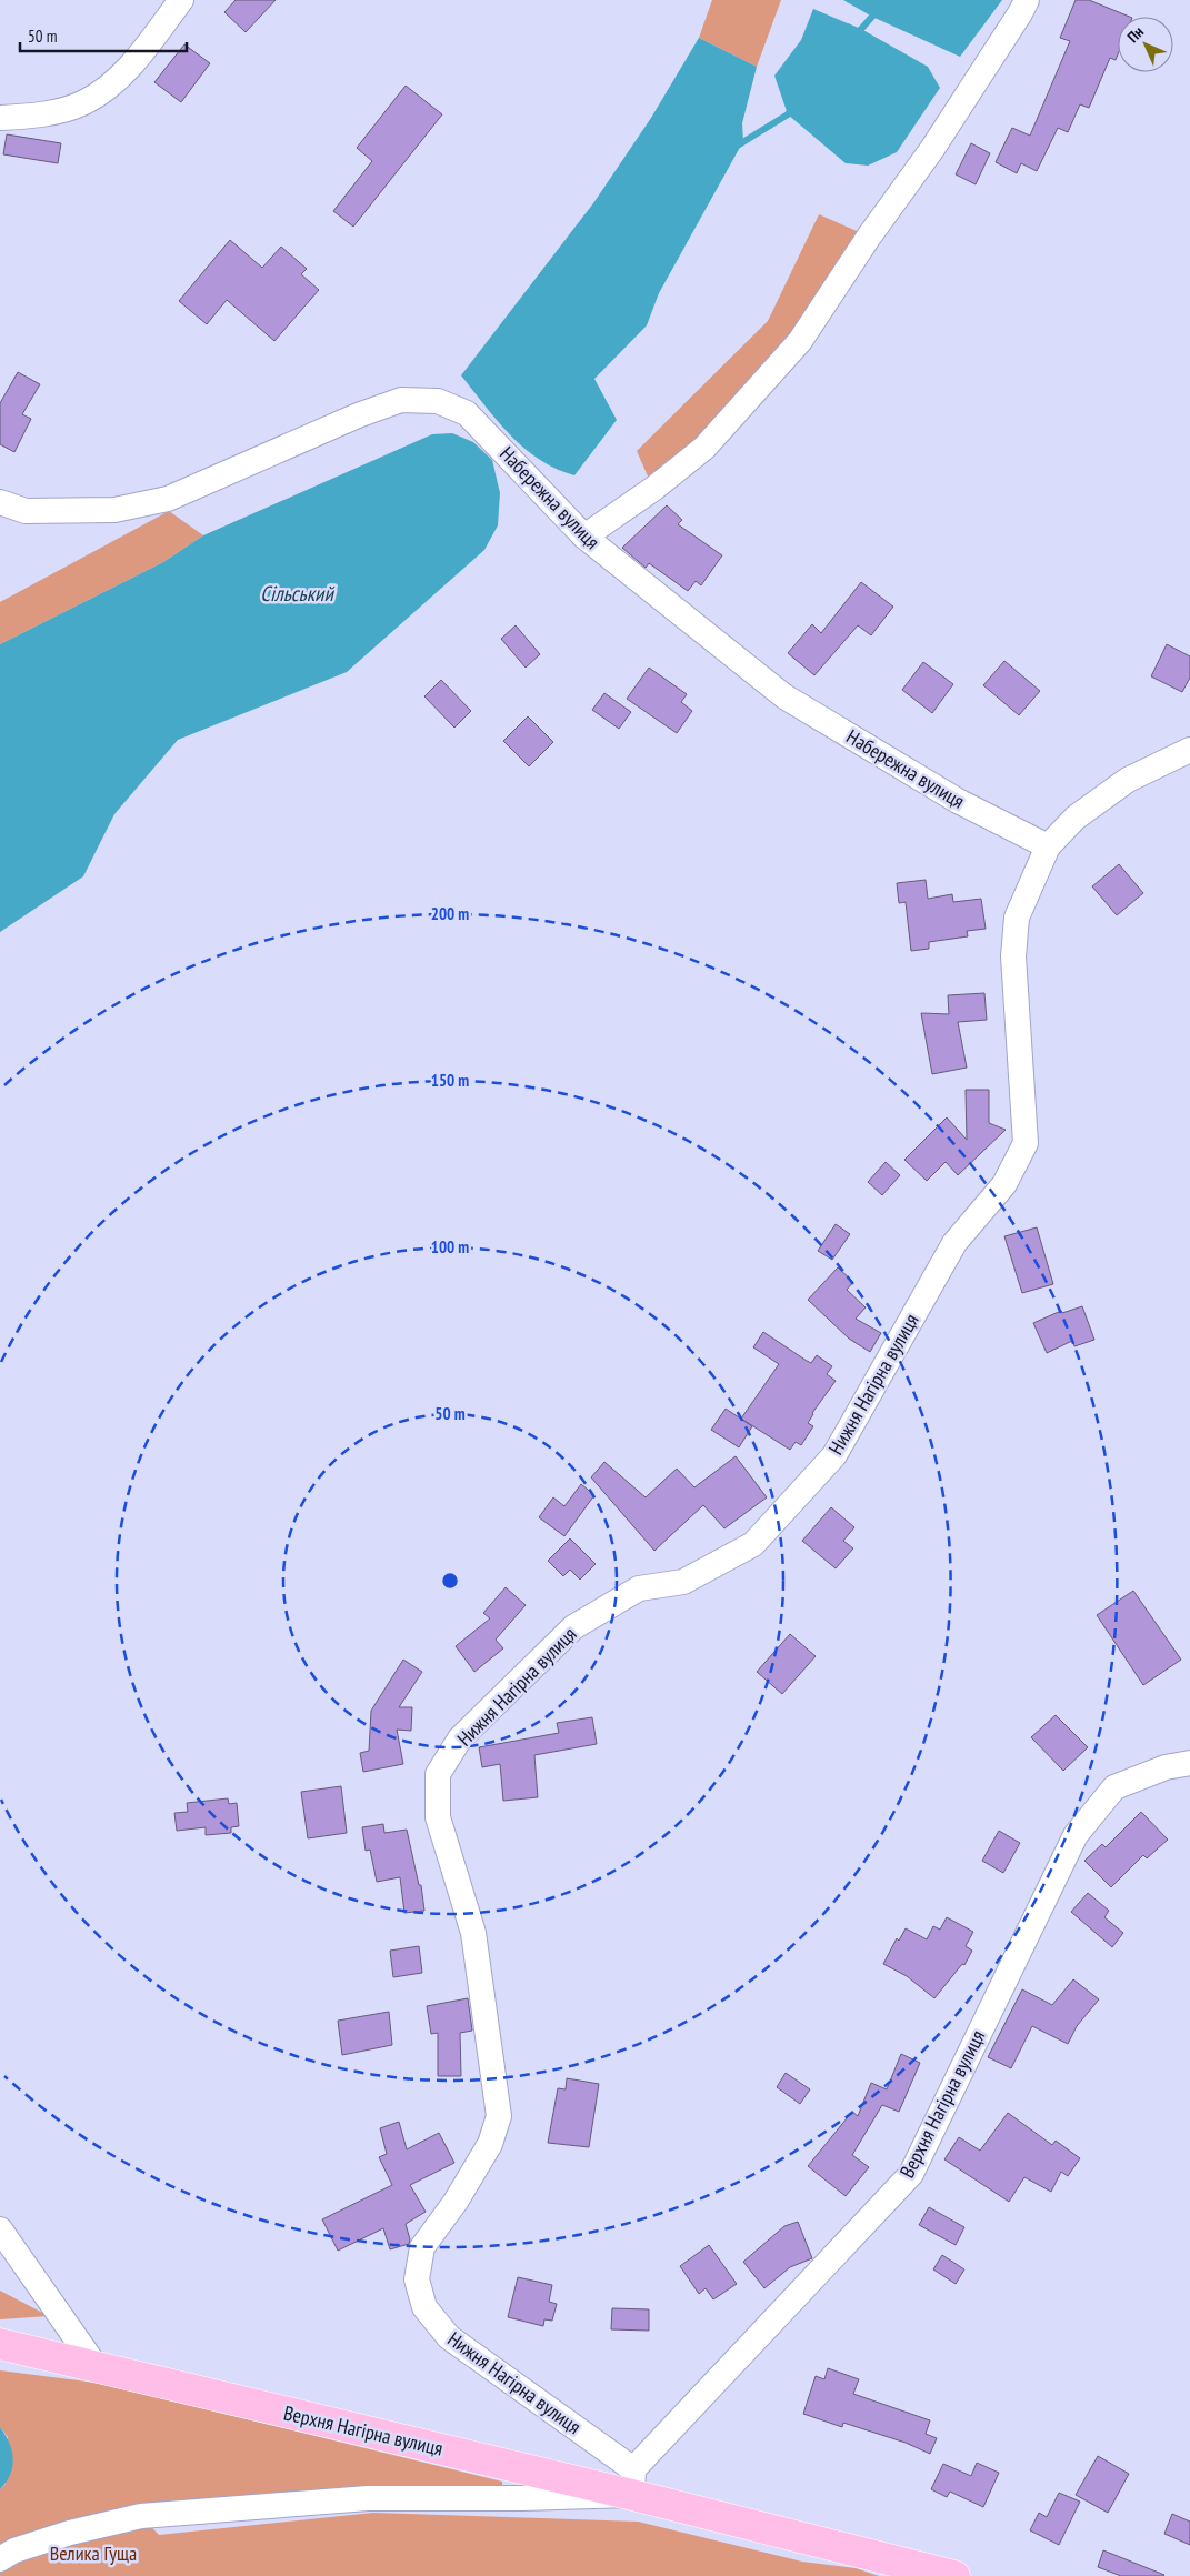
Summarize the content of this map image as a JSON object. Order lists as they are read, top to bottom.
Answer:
{
  "streets": {
    "main road": ["Верхня Нагірна вулиця"],
    "street": ["Набережна вулиця", "Нижня Нагірна вулиця"]
  },
  "crossings": [
    ["Набережна вулиця", "Нижня Нагірна вулиця"],
    ["Нижня Нагірна вулиця", "Верхня Нагірна вулиця"]
  ],
  "water": ["Сільський"],
  "parks": ["Велика Гуща"],
  "scale_bar": "50 m",
  "north": "top left",
  "rings": [
    "200 m",
    "150 m",
    "100 m",
    "50 m"
  ]
}
